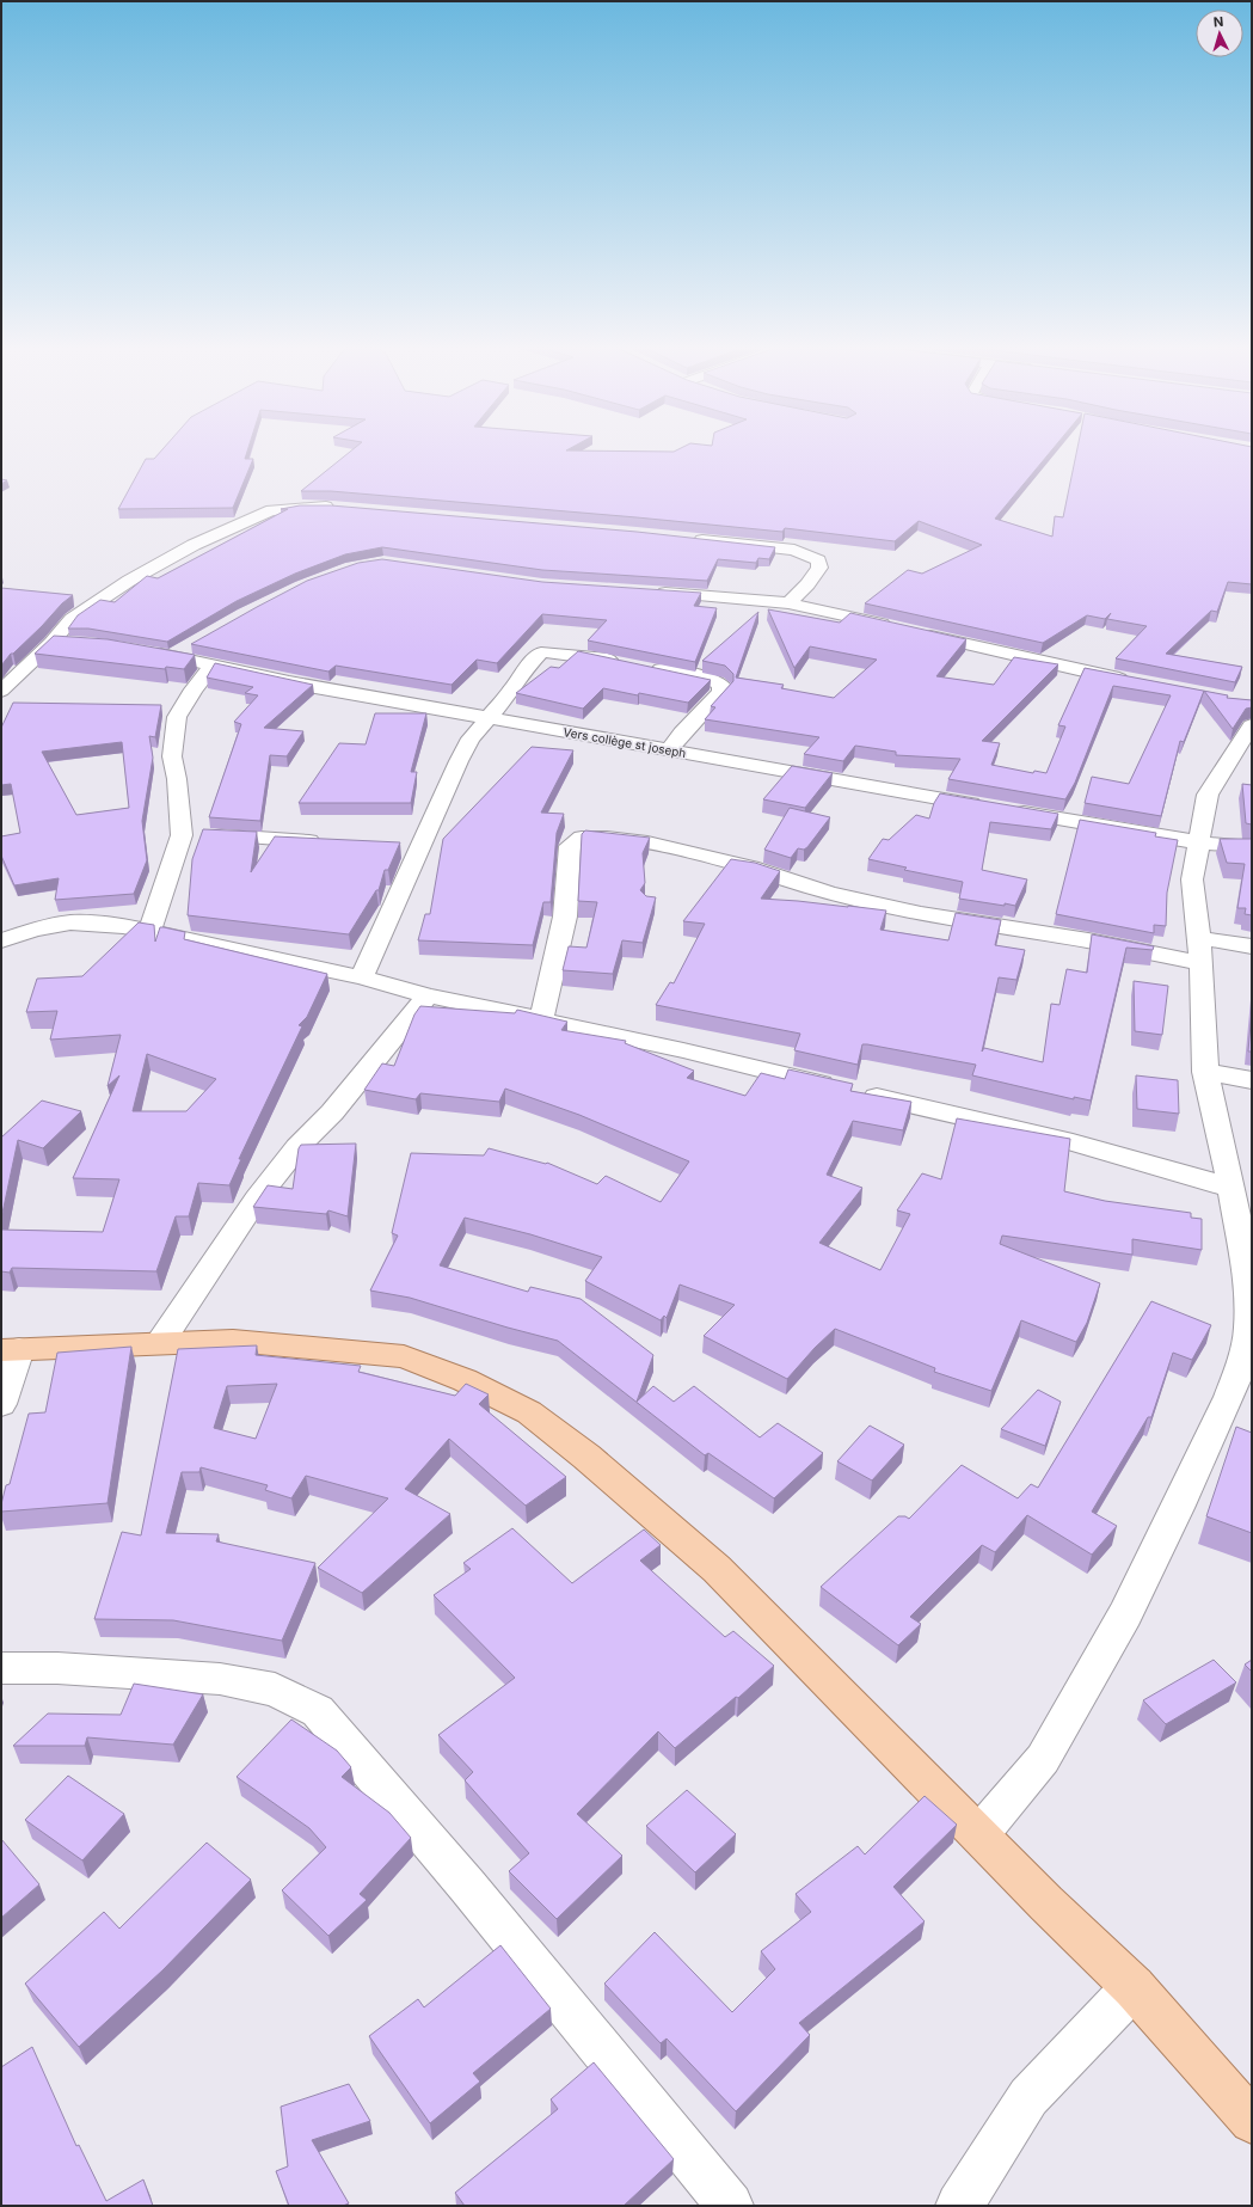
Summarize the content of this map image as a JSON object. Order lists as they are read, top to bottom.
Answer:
{
  "streets": {
    "street": ["Vers collège st joseph"]
  },
  "north": "top"
}
